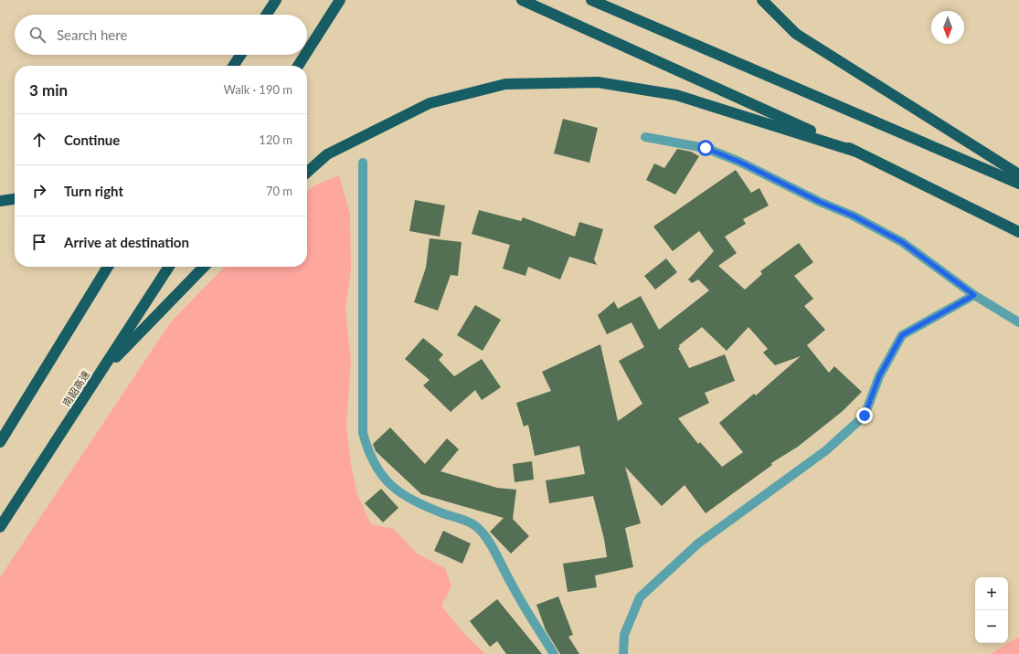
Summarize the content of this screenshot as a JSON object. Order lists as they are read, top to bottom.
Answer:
{
  "streets": {
    "highway": ["南韶高速"]
  },
  "north": "bottom",
  "page": {
    "search": "Search here",
    "heading": ["3 min", "Walk · 190 m"],
    "list": [
      ["Continue", "120 m"],
      ["Turn right", "70 m"],
      "Arrive at destination"
    ],
    "map_buttons": ["+", "−"]
  }
}
